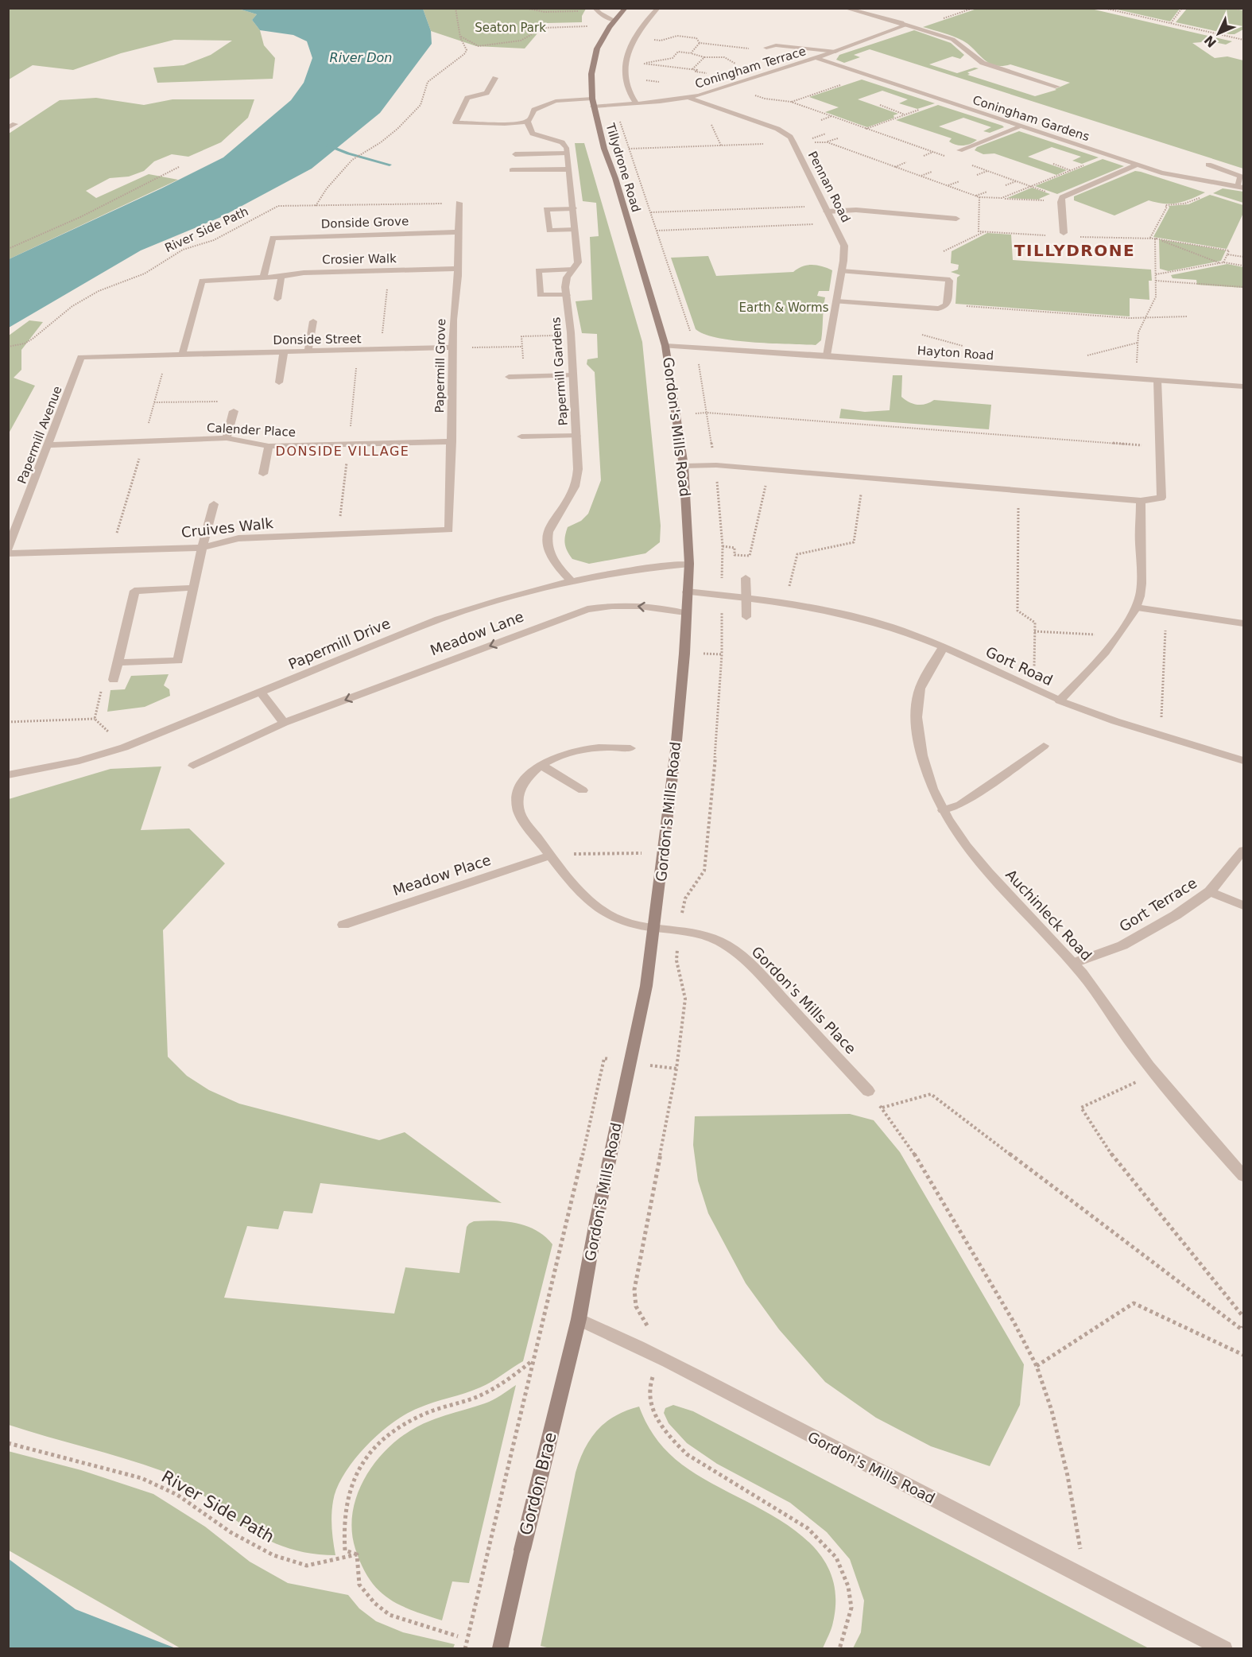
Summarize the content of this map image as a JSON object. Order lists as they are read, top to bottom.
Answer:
{
  "streets": {
    "main road": ["Tillydrone Road", "Gordon's Mills Road", "Gordon Brae"],
    "street": [
      "Coningham Terrace",
      "Coningham Gardens",
      "Pennan Road",
      "Donside Grove",
      "Crosier Walk",
      "Donside Street",
      "Hayton Road",
      "Papermill Grove",
      "Papermill Gardens",
      "Calender Place",
      "Papermill Avenue",
      "Cruives Walk",
      "Meadow Lane",
      "Papermill Drive",
      "Gort Road",
      "Meadow Place",
      "Gort Terrace",
      "Auchinleck Road",
      "Gordon's Mills Place"
    ],
    "path": ["River Side Path"]
  },
  "crossings": [
    ["Coningham Terrace", "Coningham Gardens"],
    ["Coningham Terrace", "Tillydrone Road"],
    ["Coningham Terrace", "Pennan Road"],
    ["Tillydrone Road", "Hayton Road"],
    ["Tillydrone Road", "Gordon's Mills Road"],
    ["Pennan Road", "Hayton Road"],
    ["Donside Grove", "Crosier Walk"],
    ["Donside Grove", "Papermill Grove"],
    ["River Side Path", "Papermill Grove"],
    ["Crosier Walk", "Donside Street"],
    ["Crosier Walk", "Papermill Grove"],
    ["Donside Street", "Papermill Grove"],
    ["Donside Street", "Papermill Avenue"],
    ["Hayton Road", "Gordon's Mills Road"],
    ["Papermill Grove", "Calender Place"],
    ["Papermill Grove", "Cruives Walk"],
    ["Papermill Gardens", "Papermill Drive"],
    ["Gordon's Mills Road", "Meadow Lane"],
    ["Gordon's Mills Road", "Papermill Drive"],
    ["Gordon's Mills Road", "Gort Road"],
    ["Gordon's Mills Road", "Gordon's Mills Place"],
    ["Gordon's Mills Road", "Gordon Brae"],
    ["Calender Place", "Papermill Avenue"],
    ["Gort Road", "Auchinleck Road"],
    ["Gort Terrace", "Auchinleck Road"]
  ],
  "one_way": ["Meadow Lane"],
  "districts": ["TILLYDRONE", "DONSIDE VILLAGE"],
  "water": ["River Don"],
  "parks": ["Seaton Park", "Earth & Worms"],
  "north": "bottom left"
}
